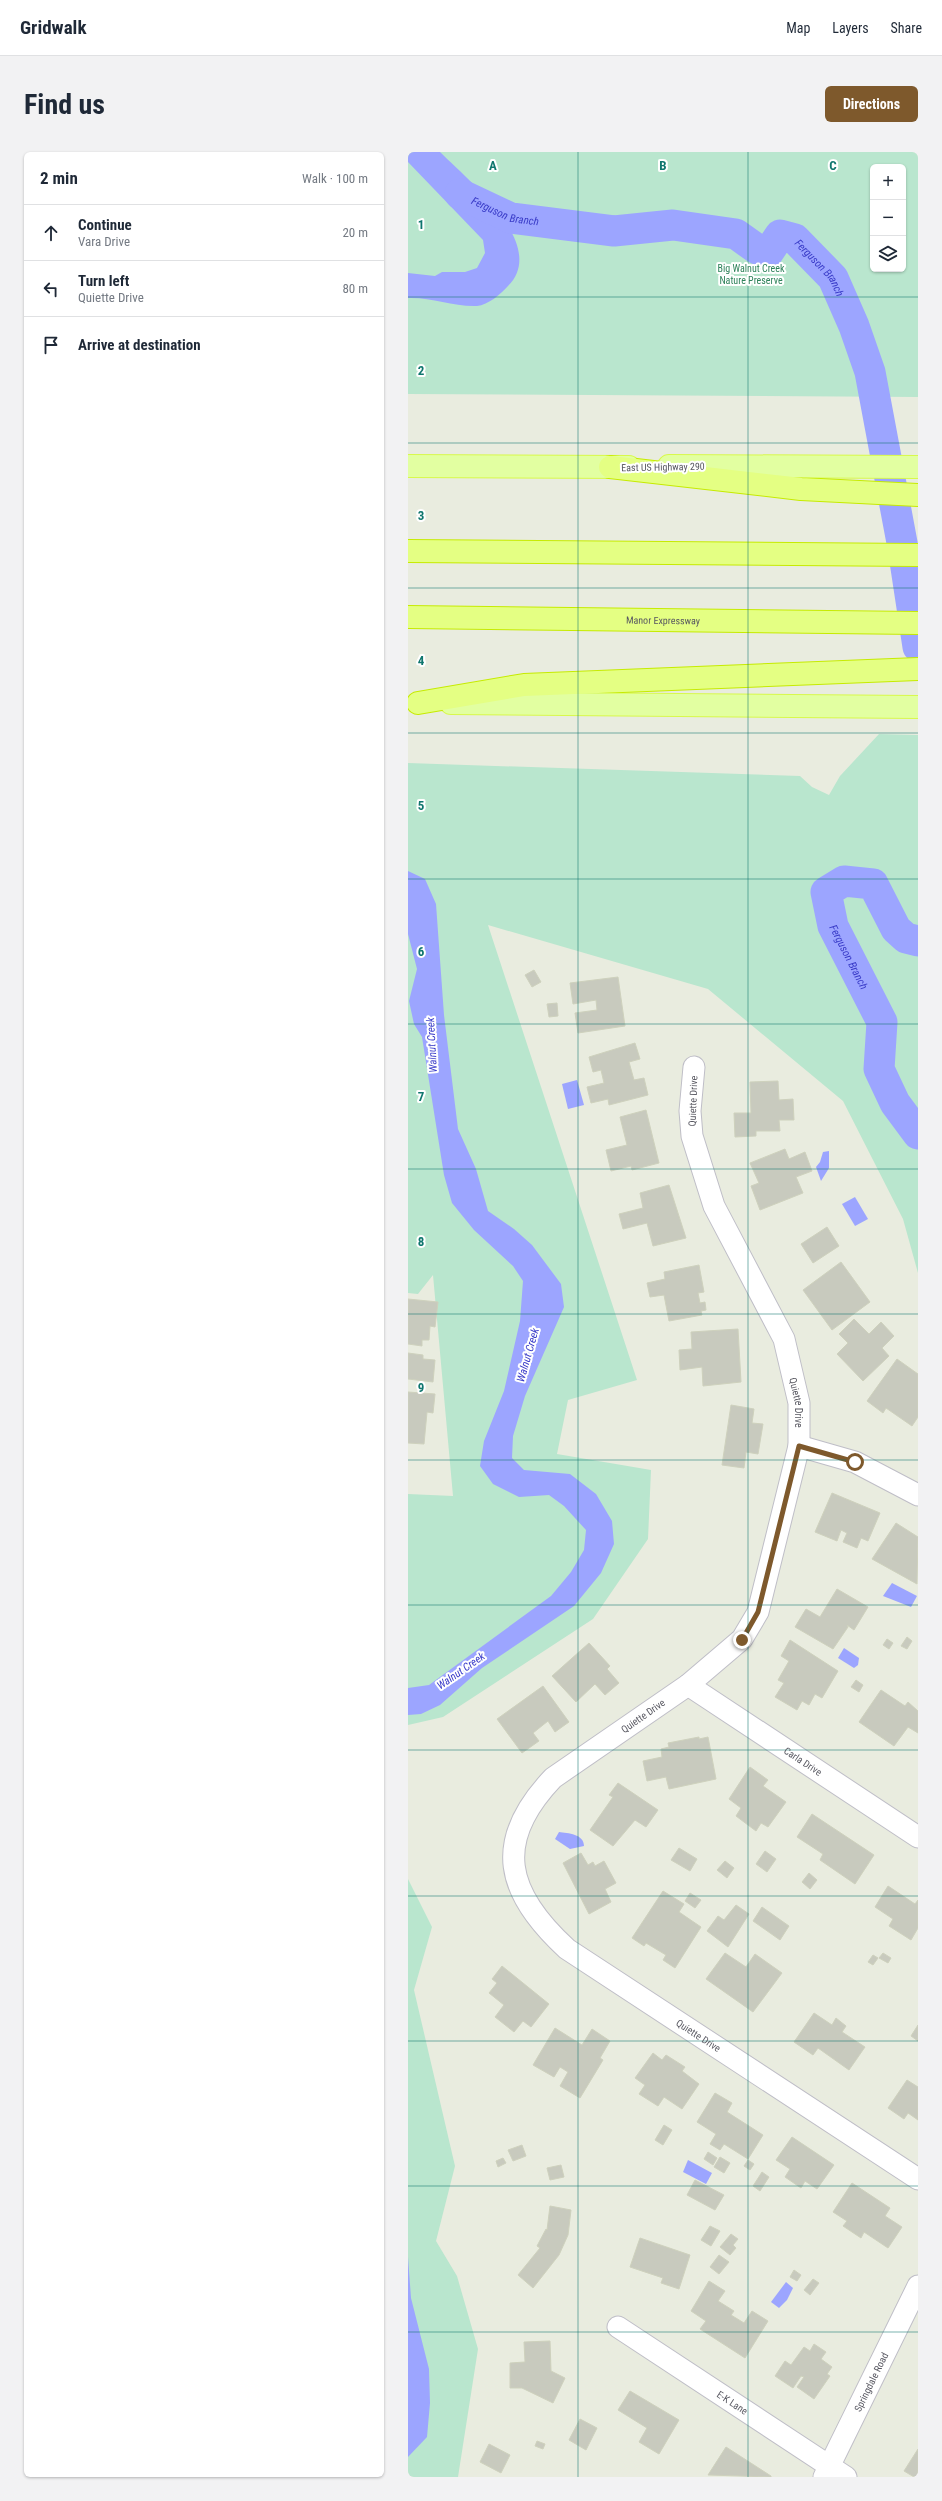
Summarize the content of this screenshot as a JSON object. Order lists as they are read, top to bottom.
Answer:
{
  "streets": {
    "highway": ["Manor Expressway"],
    "main road": ["East US Highway 290"],
    "street": [
      "Quiette Drive",
      "Carla Drive",
      "Springdale Road",
      "E-K Lane"
    ]
  },
  "crossings": [
    ["Quiette Drive", "Carla Drive"],
    ["Springdale Road", "E-K Lane"]
  ],
  "water": ["Ferguson Branch", "Walnut Creek"],
  "parks": ["Big Walnut Creek Nature Preserve"],
  "page": {
    "header": "Gridwalk",
    "nav": ["Map", "Layers", "Share"],
    "buttons": "Directions",
    "title": "Find us",
    "heading": ["2 min", "Walk · 100 m"],
    "map_buttons": ["+", "−"],
    "list": [
      ["Continue", "Vara Drive", "20 m"],
      ["Turn left", "Quiette Drive", "80 m"],
      "Arrive at destination"
    ]
  },
  "grid": {
    "columns": ["A", "B", "C"],
    "rows": [
      "1",
      "2",
      "3",
      "4",
      "5",
      "6",
      "7",
      "8",
      "9"
    ]
  }
}
